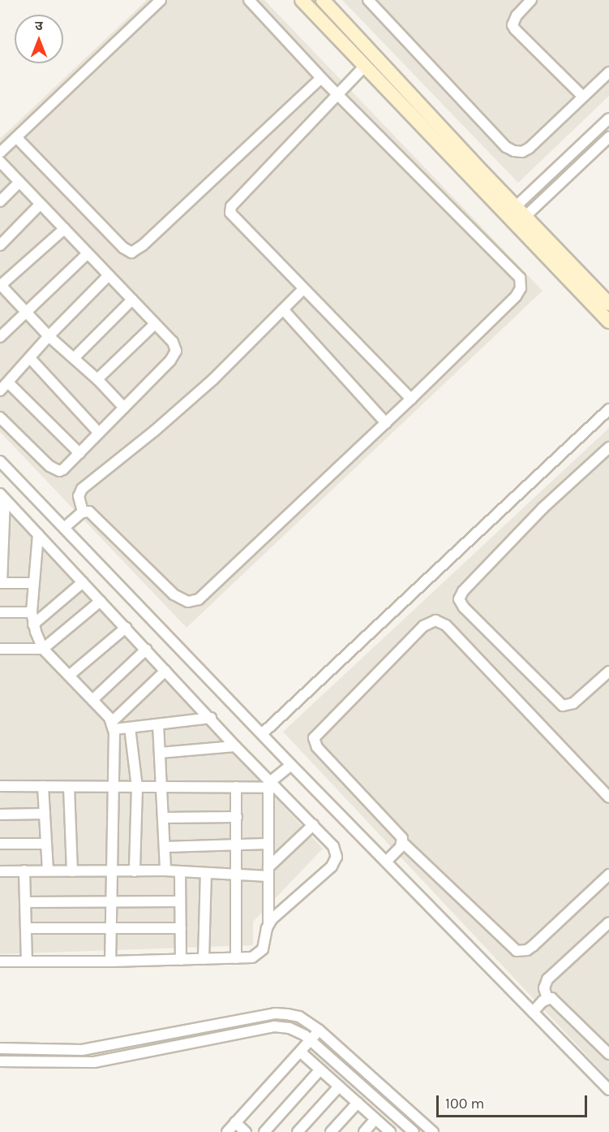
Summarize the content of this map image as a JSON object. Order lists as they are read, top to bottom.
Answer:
{
  "scale_bar": "100 m",
  "north": "top"
}
